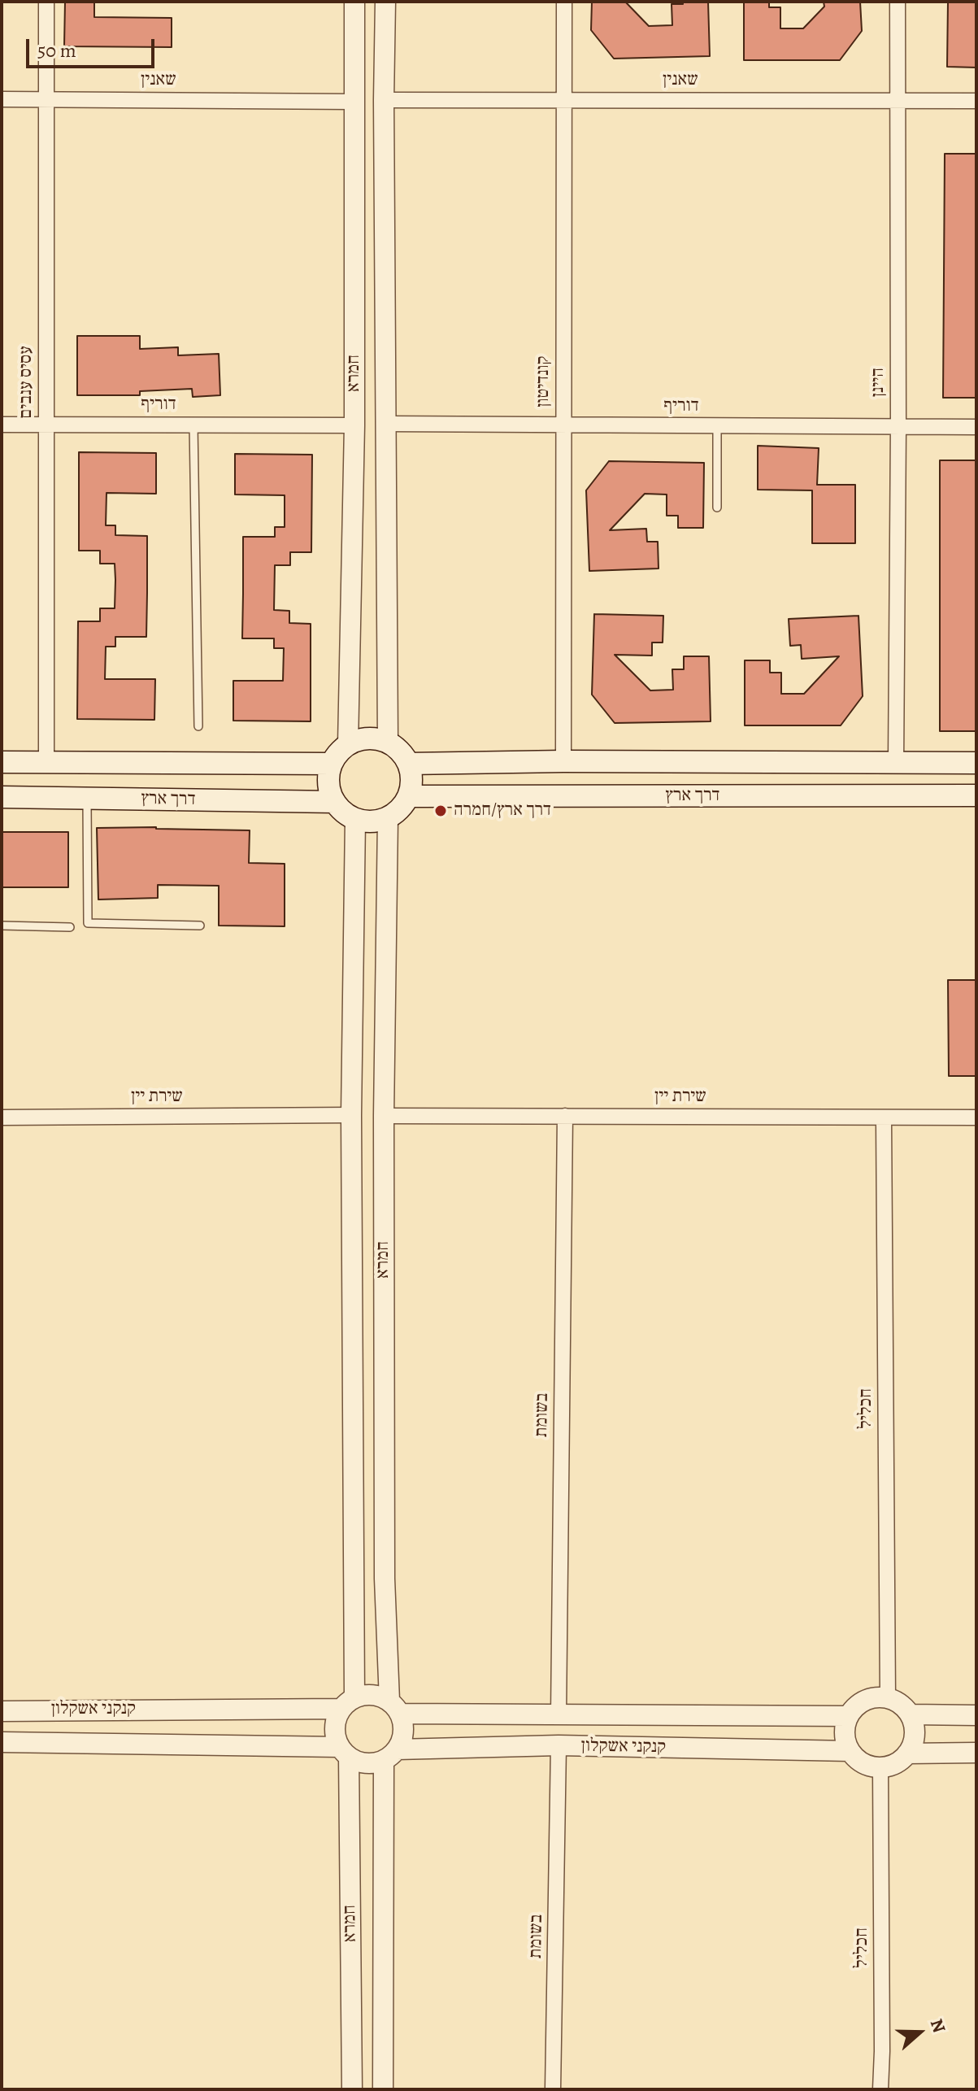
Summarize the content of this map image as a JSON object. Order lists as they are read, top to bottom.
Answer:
{
  "streets": {
    "main road": ["דרך ארץ"],
    "street": [
      "שאנין",
      "חמרא",
      "קונדיטון",
      "עסיס ענבים",
      "היינן",
      "דוריף",
      "שירת יין",
      "חכליל",
      "בשומת",
      "קנקני אשקלון"
    ]
  },
  "crossings": [
    ["שאנין", "חמרא"],
    ["שאנין", "קונדיטון"],
    ["שאנין", "עסיס ענבים"],
    ["שאנין", "היינן"],
    ["חמרא", "דוריף"],
    ["חמרא", "דרך ארץ"],
    ["חמרא", "שירת יין"],
    ["חמרא", "קנקני אשקלון"],
    ["קונדיטון", "דוריף"],
    ["קונדיטון", "דרך ארץ"],
    ["עסיס ענבים", "דוריף"],
    ["עסיס ענבים", "דרך ארץ"],
    ["היינן", "דוריף"],
    ["היינן", "דרך ארץ"],
    ["שירת יין", "חכליל"],
    ["שירת יין", "בשומת"],
    ["חכליל", "קנקני אשקלון"],
    ["בשומת", "קנקני אשקלון"]
  ],
  "places": ["דרך ארץ/חמרה"],
  "scale_bar": "50 m",
  "north": "right"
}
